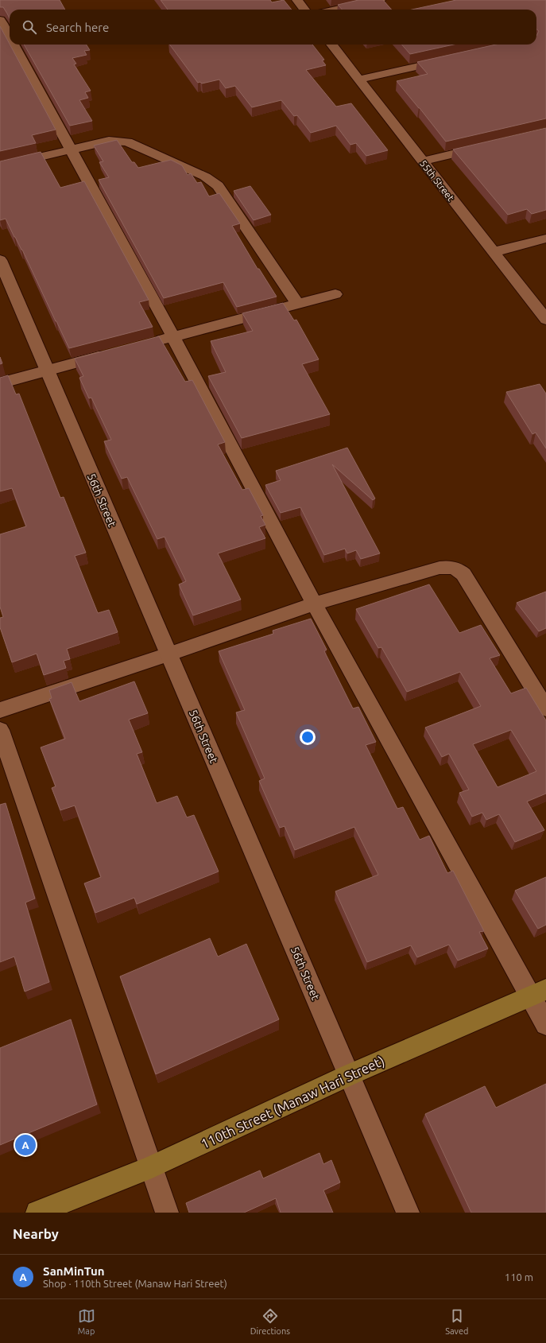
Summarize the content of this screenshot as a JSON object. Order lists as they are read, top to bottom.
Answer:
{
  "streets": {
    "main road": ["110th Street (Manaw Hari Street)"],
    "street": ["55th Street", "56th Street"]
  },
  "crossings": [
    ["56th Street", "110th Street (Manaw Hari Street)"]
  ],
  "page": {
    "search": "Search here",
    "pins": "A",
    "heading": "Nearby",
    "list": [
      {
        "mark": "A",
        "name": "SanMinTun",
        "note": "Shop · 110th Street (Manaw Hari Street)",
        "value": "110 m"
      }
    ],
    "nav": ["Map", "Directions", "Saved"]
  }
}
